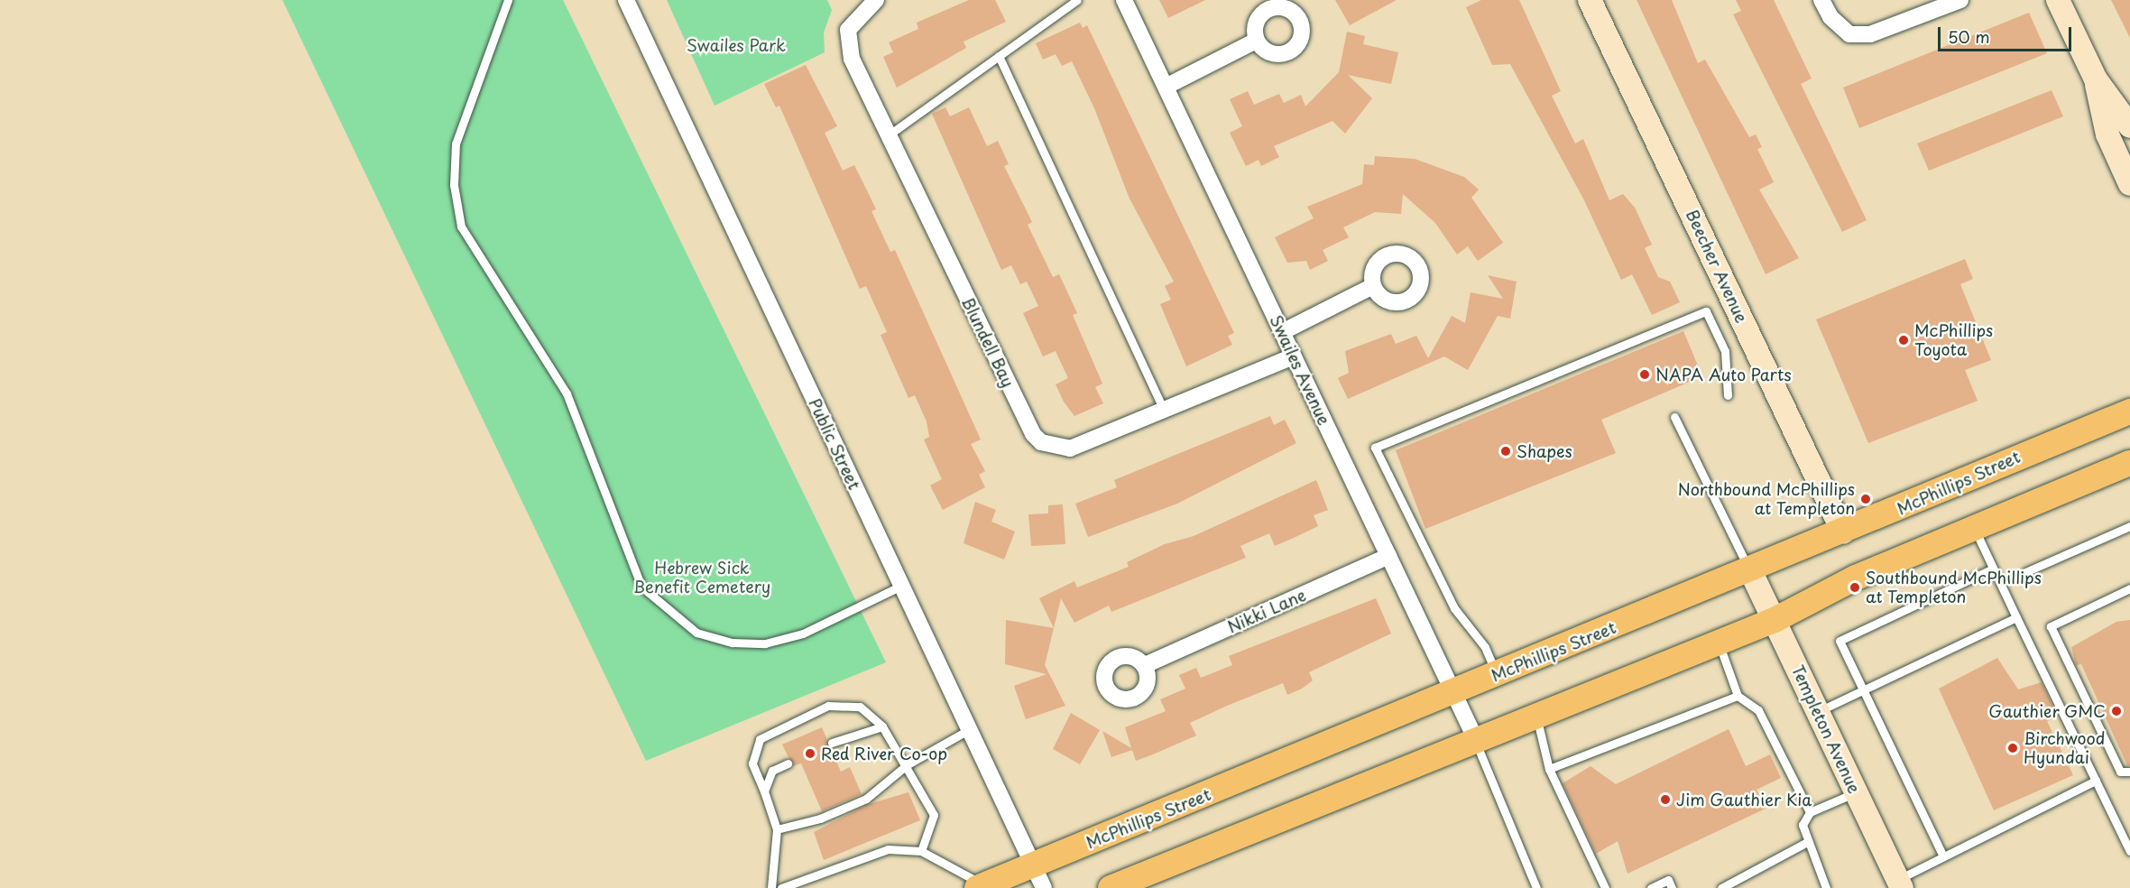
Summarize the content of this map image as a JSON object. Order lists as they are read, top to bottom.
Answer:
{
  "streets": {
    "main road": ["McPhillips Street"],
    "street": [
      "Beecher Avenue",
      "Blundell Bay",
      "Swailes Avenue",
      "Public Street",
      "Nikki Lane",
      "Templeton Avenue"
    ]
  },
  "crossings": [
    ["Beecher Avenue", "McPhillips Street"],
    ["Blundell Bay", "Swailes Avenue"],
    ["Swailes Avenue", "McPhillips Street"],
    ["Swailes Avenue", "Nikki Lane"],
    ["Public Street", "McPhillips Street"],
    ["McPhillips Street", "Templeton Avenue"]
  ],
  "parks": ["Swailes Park", "Hebrew Sick Benefit Cemetery"],
  "places": [
    "McPhillips Toyota",
    "NAPA Auto Parts",
    "Shapes",
    "Northbound McPhillips at Templeton",
    "Southbound McPhillips at Templeton",
    "Gauthier GMC",
    "Birchwood Hyundai",
    "Red River Co-op",
    "Jim Gauthier Kia"
  ],
  "scale_bar": "50 m"
}
